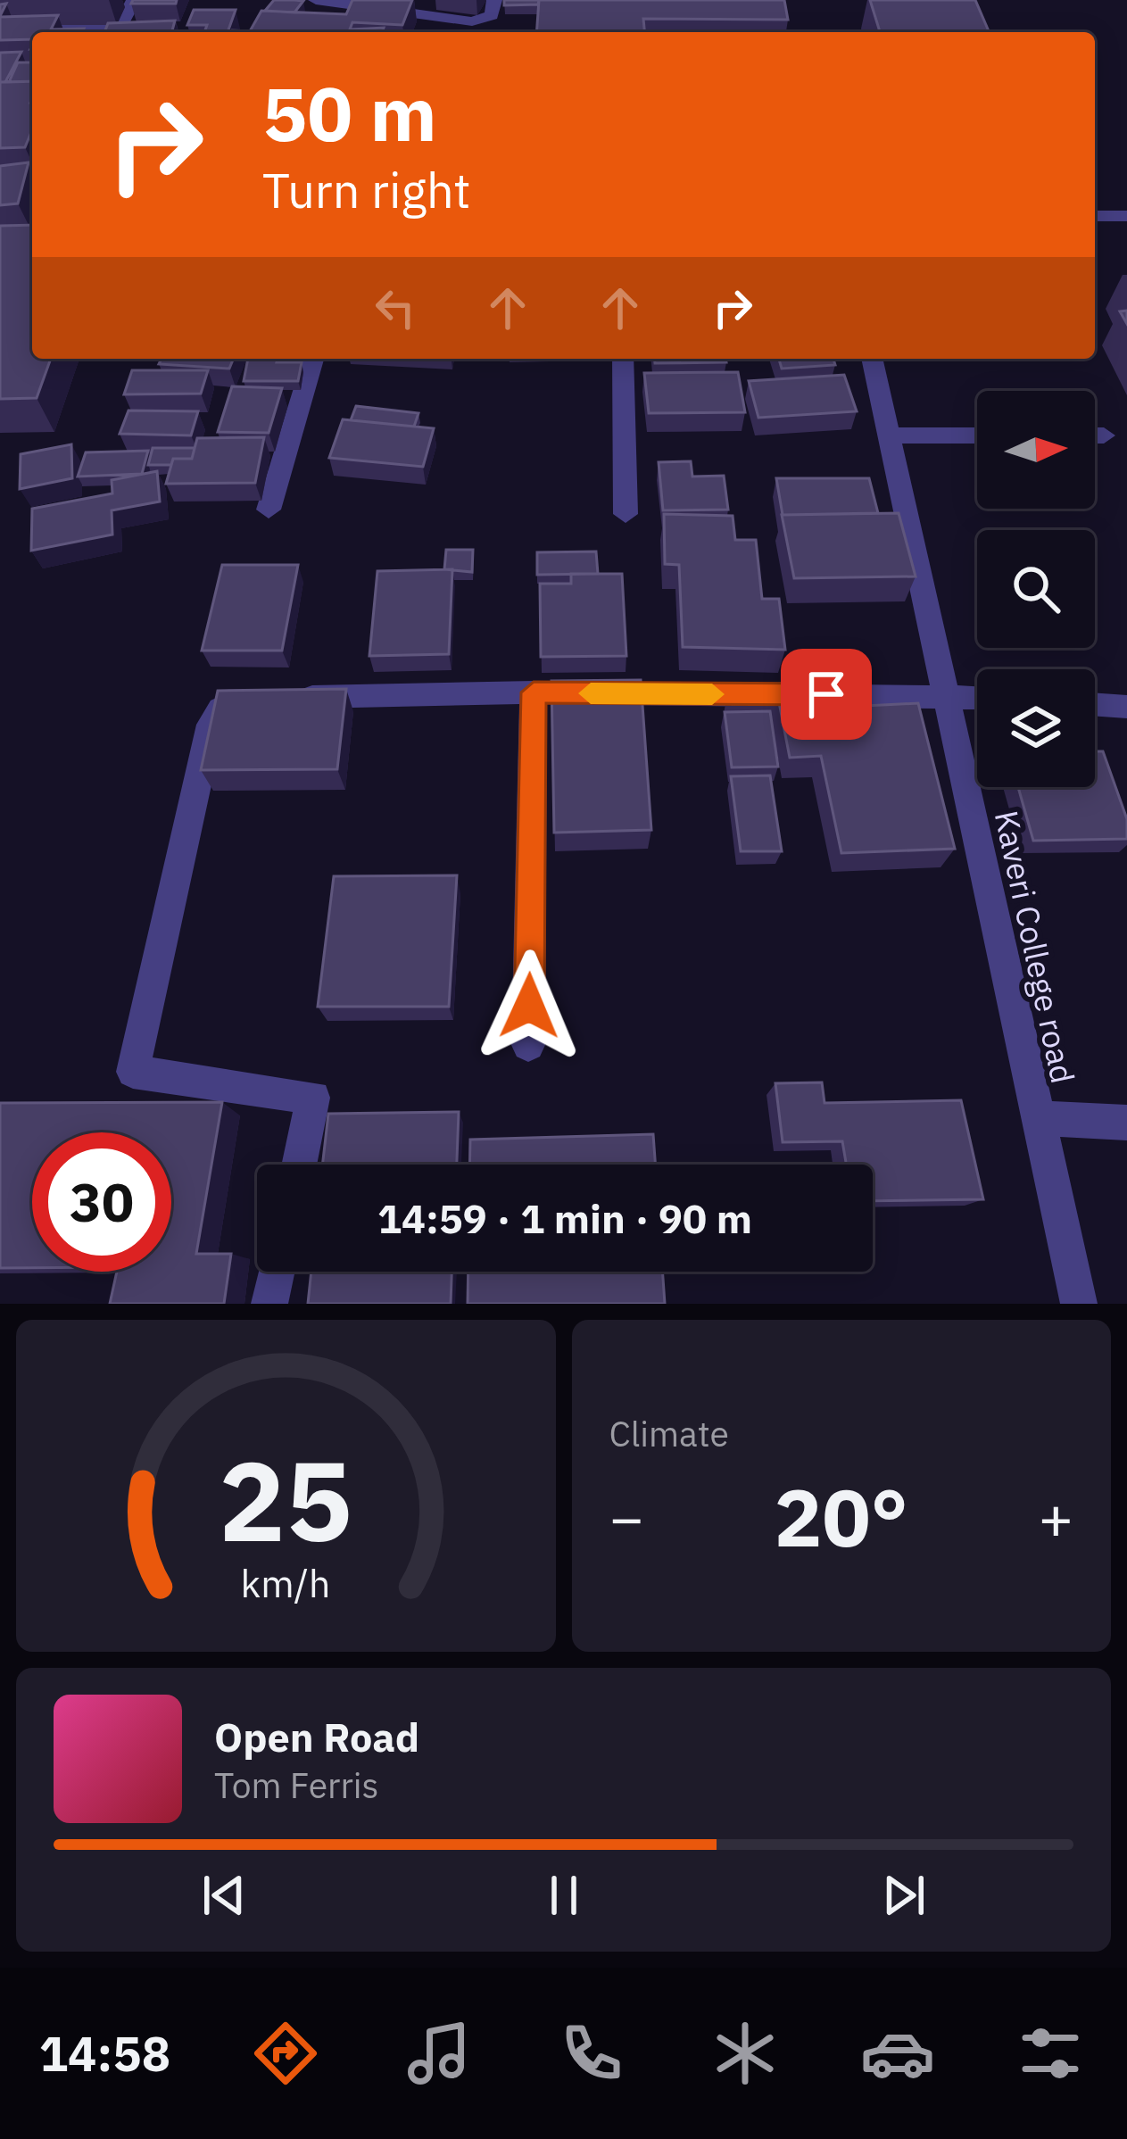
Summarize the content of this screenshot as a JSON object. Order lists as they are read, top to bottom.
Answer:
{
  "streets": {
    "street": ["Kaveri College road"]
  },
  "north": "right",
  "page": {
    "turn": ["50 m", "Turn right"],
    "limit": "30",
    "trip": "14:59 · 1 min · 90 m",
    "tile": "Climate",
    "heat": ["−", "20°", "+"],
    "song": ["Open Road", "Tom Ferris"],
    "tabs": "14:58",
    "gauge": ["25", "km/h"]
  }
}
